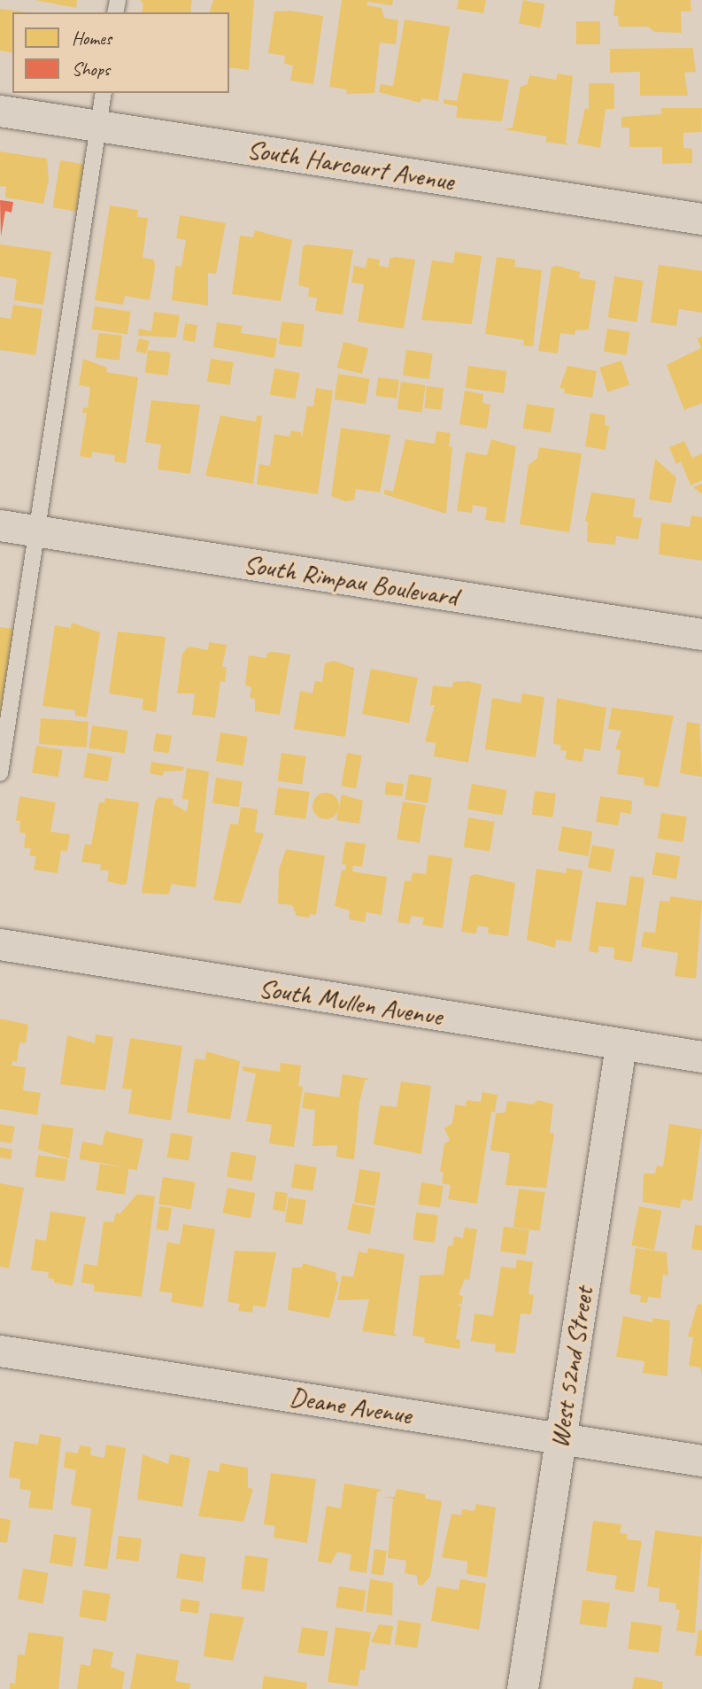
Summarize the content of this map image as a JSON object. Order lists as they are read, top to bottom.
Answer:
{
  "streets": {
    "street": [
      "South Harcourt Avenue",
      "South Rimpau Boulevard",
      "South Mullen Avenue",
      "West 52nd Street",
      "Deane Avenue"
    ]
  },
  "crossings": [
    ["South Mullen Avenue", "West 52nd Street"],
    ["West 52nd Street", "Deane Avenue"]
  ],
  "legend": ["Homes", "Shops"]
}
